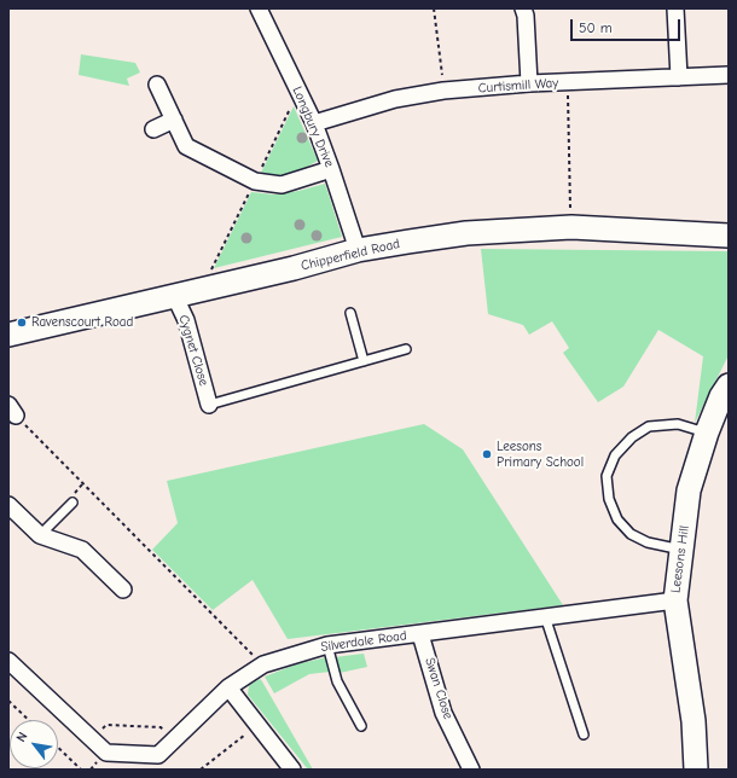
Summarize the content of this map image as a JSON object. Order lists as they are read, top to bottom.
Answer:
{
  "streets": {
    "street": [
      "Curtismill Way",
      "Longbury Drive",
      "Chipperfield Road",
      "Cygnet Close",
      "Leesons Hill",
      "Silverdale Road",
      "Swan Close"
    ]
  },
  "crossings": [
    ["Curtismill Way", "Longbury Drive"],
    ["Longbury Drive", "Chipperfield Road"],
    ["Chipperfield Road", "Cygnet Close"],
    ["Leesons Hill", "Silverdale Road"],
    ["Silverdale Road", "Swan Close"]
  ],
  "places": ["Ravenscourt Road", "Leesons Primary School"],
  "scale_bar": "50 m",
  "north": "top left"
}
